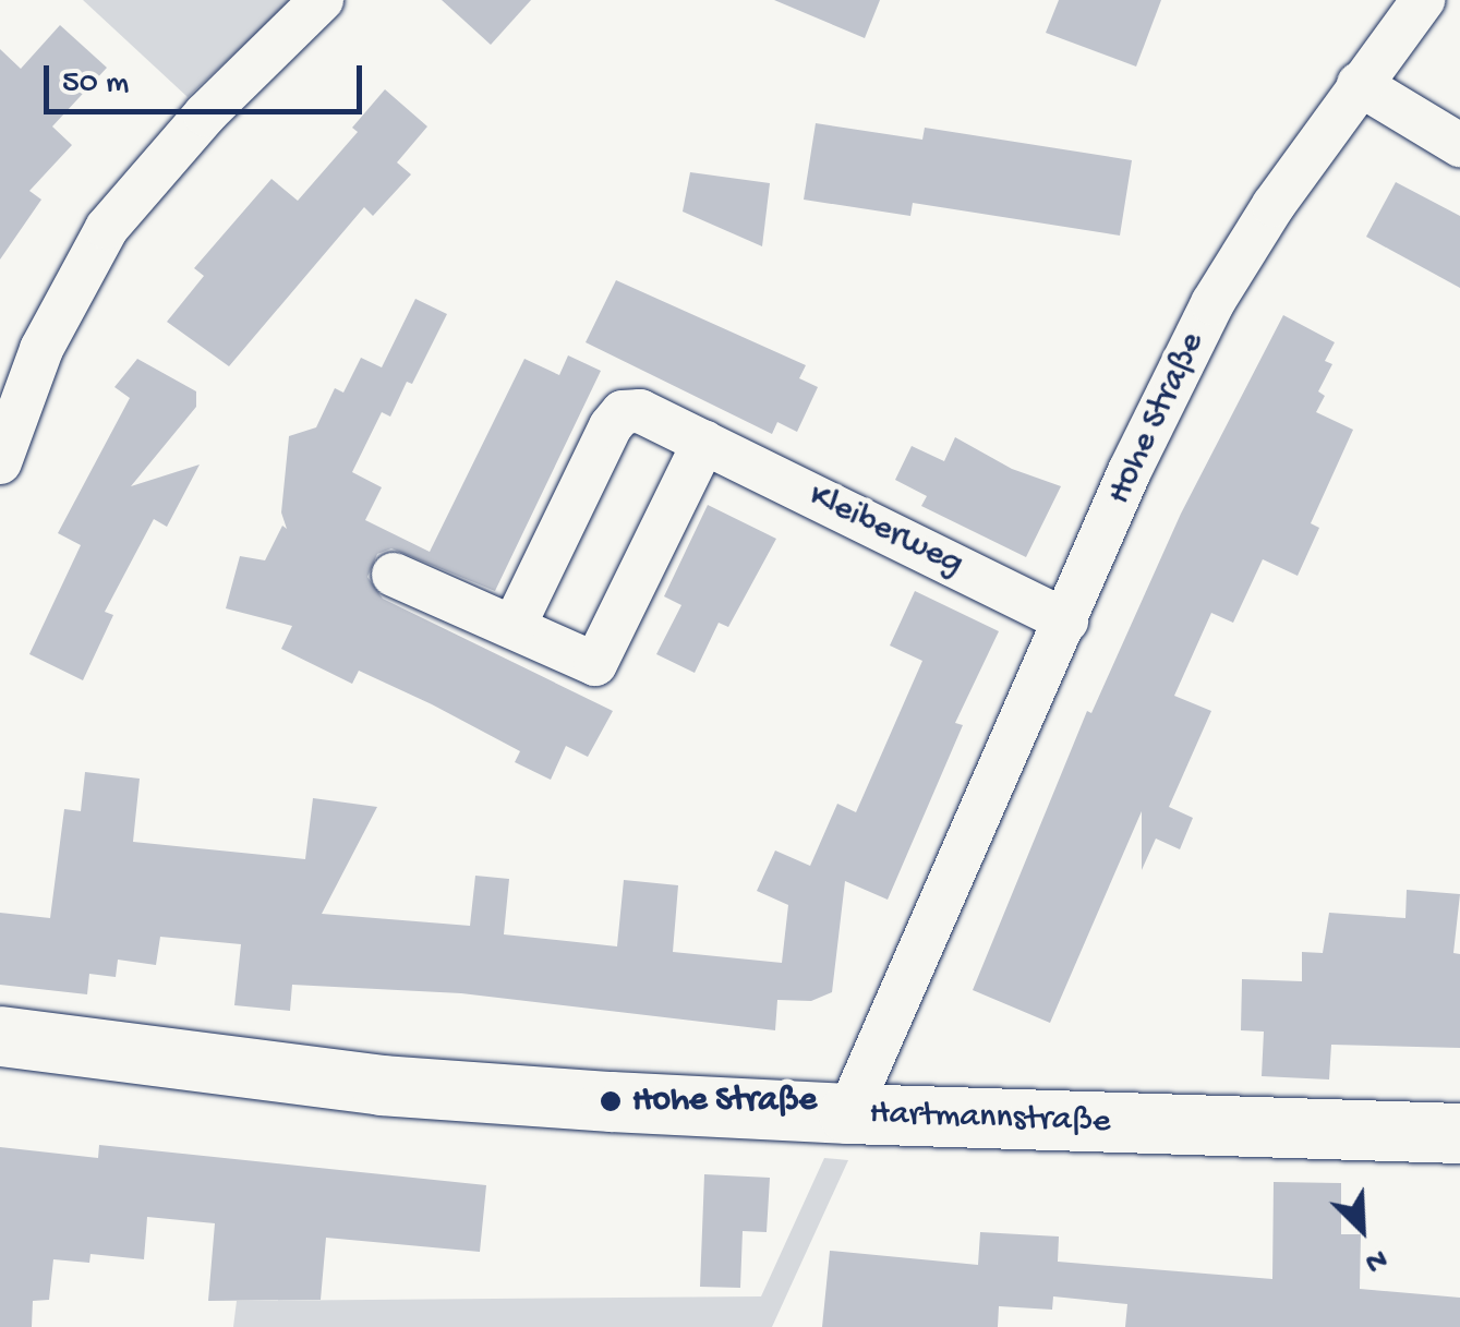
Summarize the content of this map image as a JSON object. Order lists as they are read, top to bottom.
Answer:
{
  "streets": {
    "main road": ["Hartmannstraße"],
    "street": ["Hohe Straße", "Kleiberweg"]
  },
  "crossings": [
    ["Hohe Straße", "Kleiberweg"],
    ["Hohe Straße", "Hartmannstraße"]
  ],
  "places": ["Hohe Straße"],
  "scale_bar": "50 m",
  "north": "bottom right"
}
